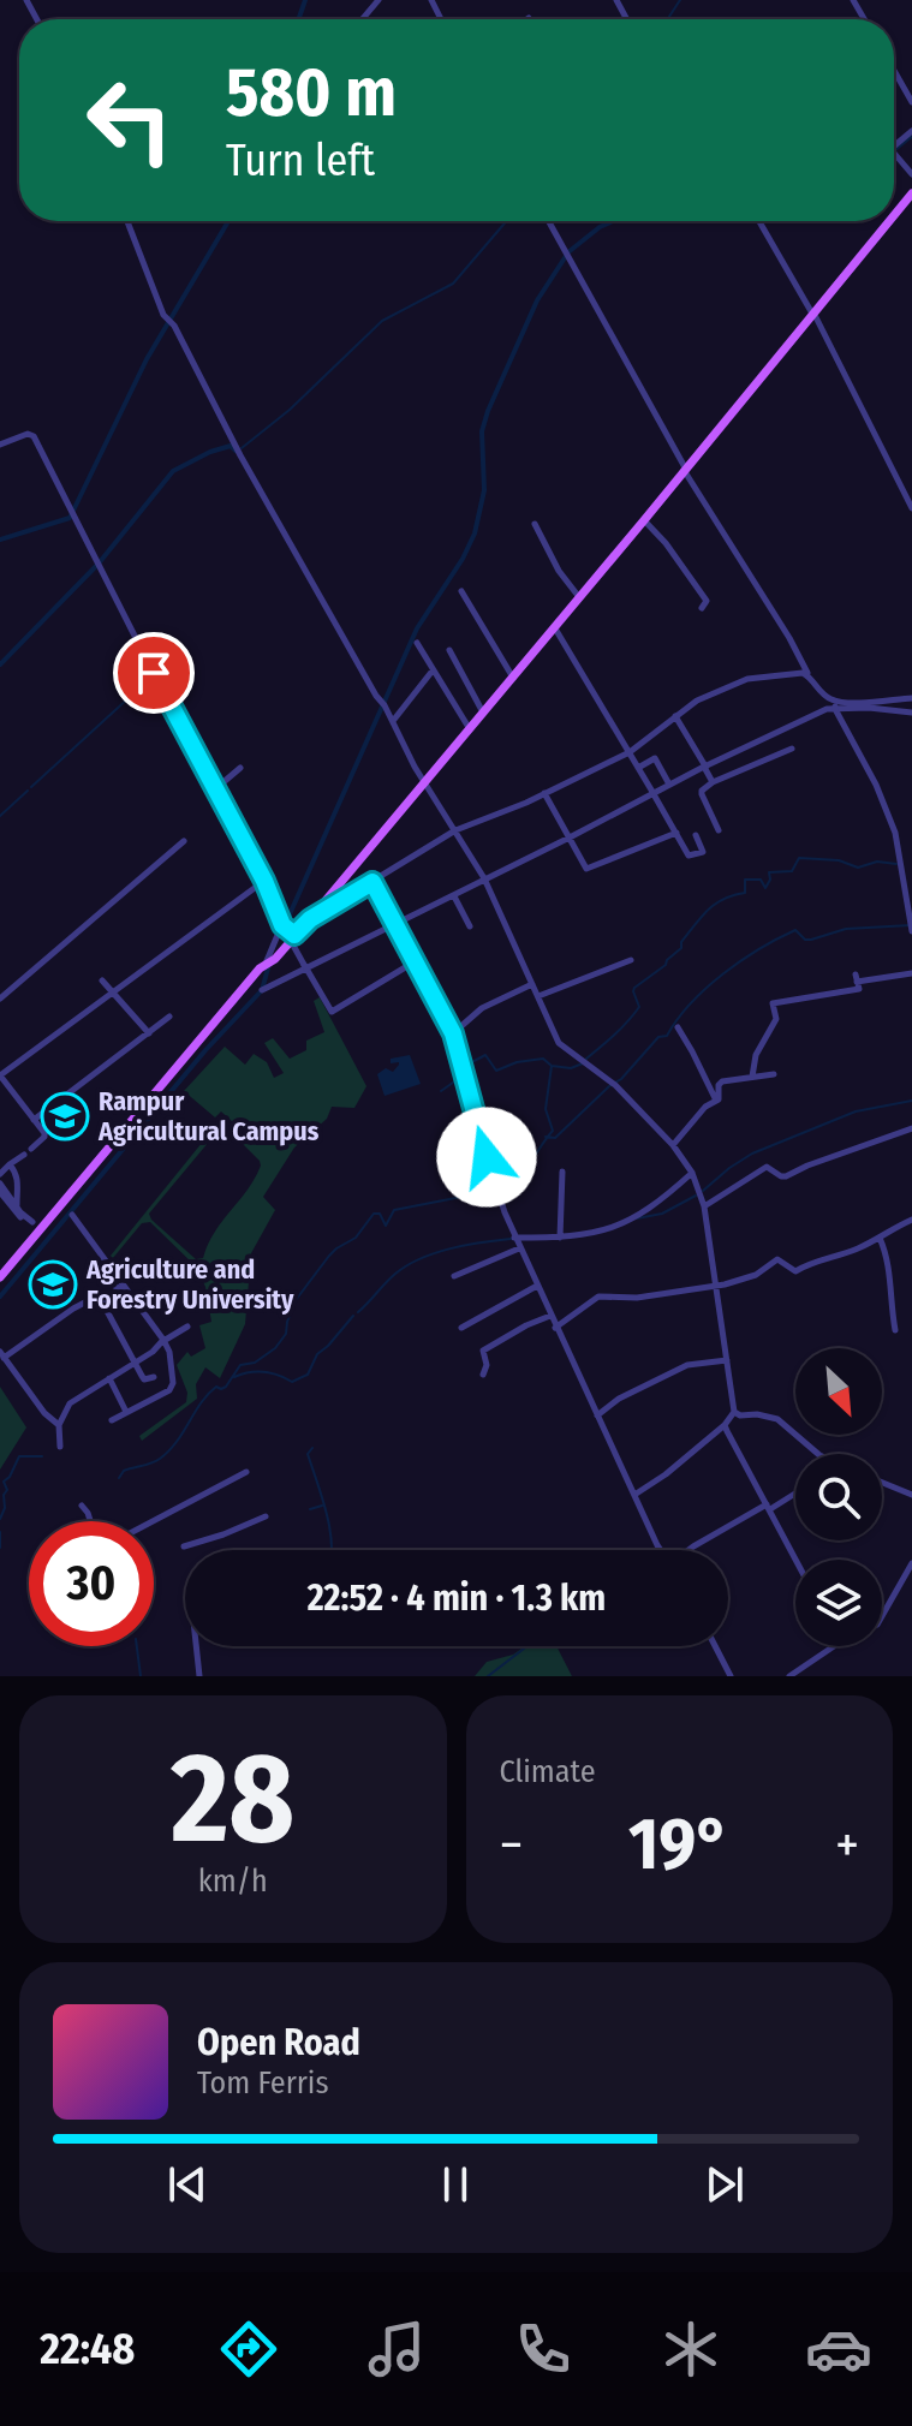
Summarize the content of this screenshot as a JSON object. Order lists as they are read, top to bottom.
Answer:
{
  "places": {
    "school or university": ["Rampur Agricultural Campus", "Agriculture and Forestry University"]
  },
  "north": "bottom right",
  "page": {
    "turn": ["580 m", "Turn left"],
    "limit": "30",
    "trip": "22:52 · 4 min · 1.3 km",
    "tile": [
      ["28", "km/h"],
      "Climate"
    ],
    "heat": ["−", "19°", "+"],
    "song": ["Open Road", "Tom Ferris"],
    "tabs": "22:48"
  }
}
